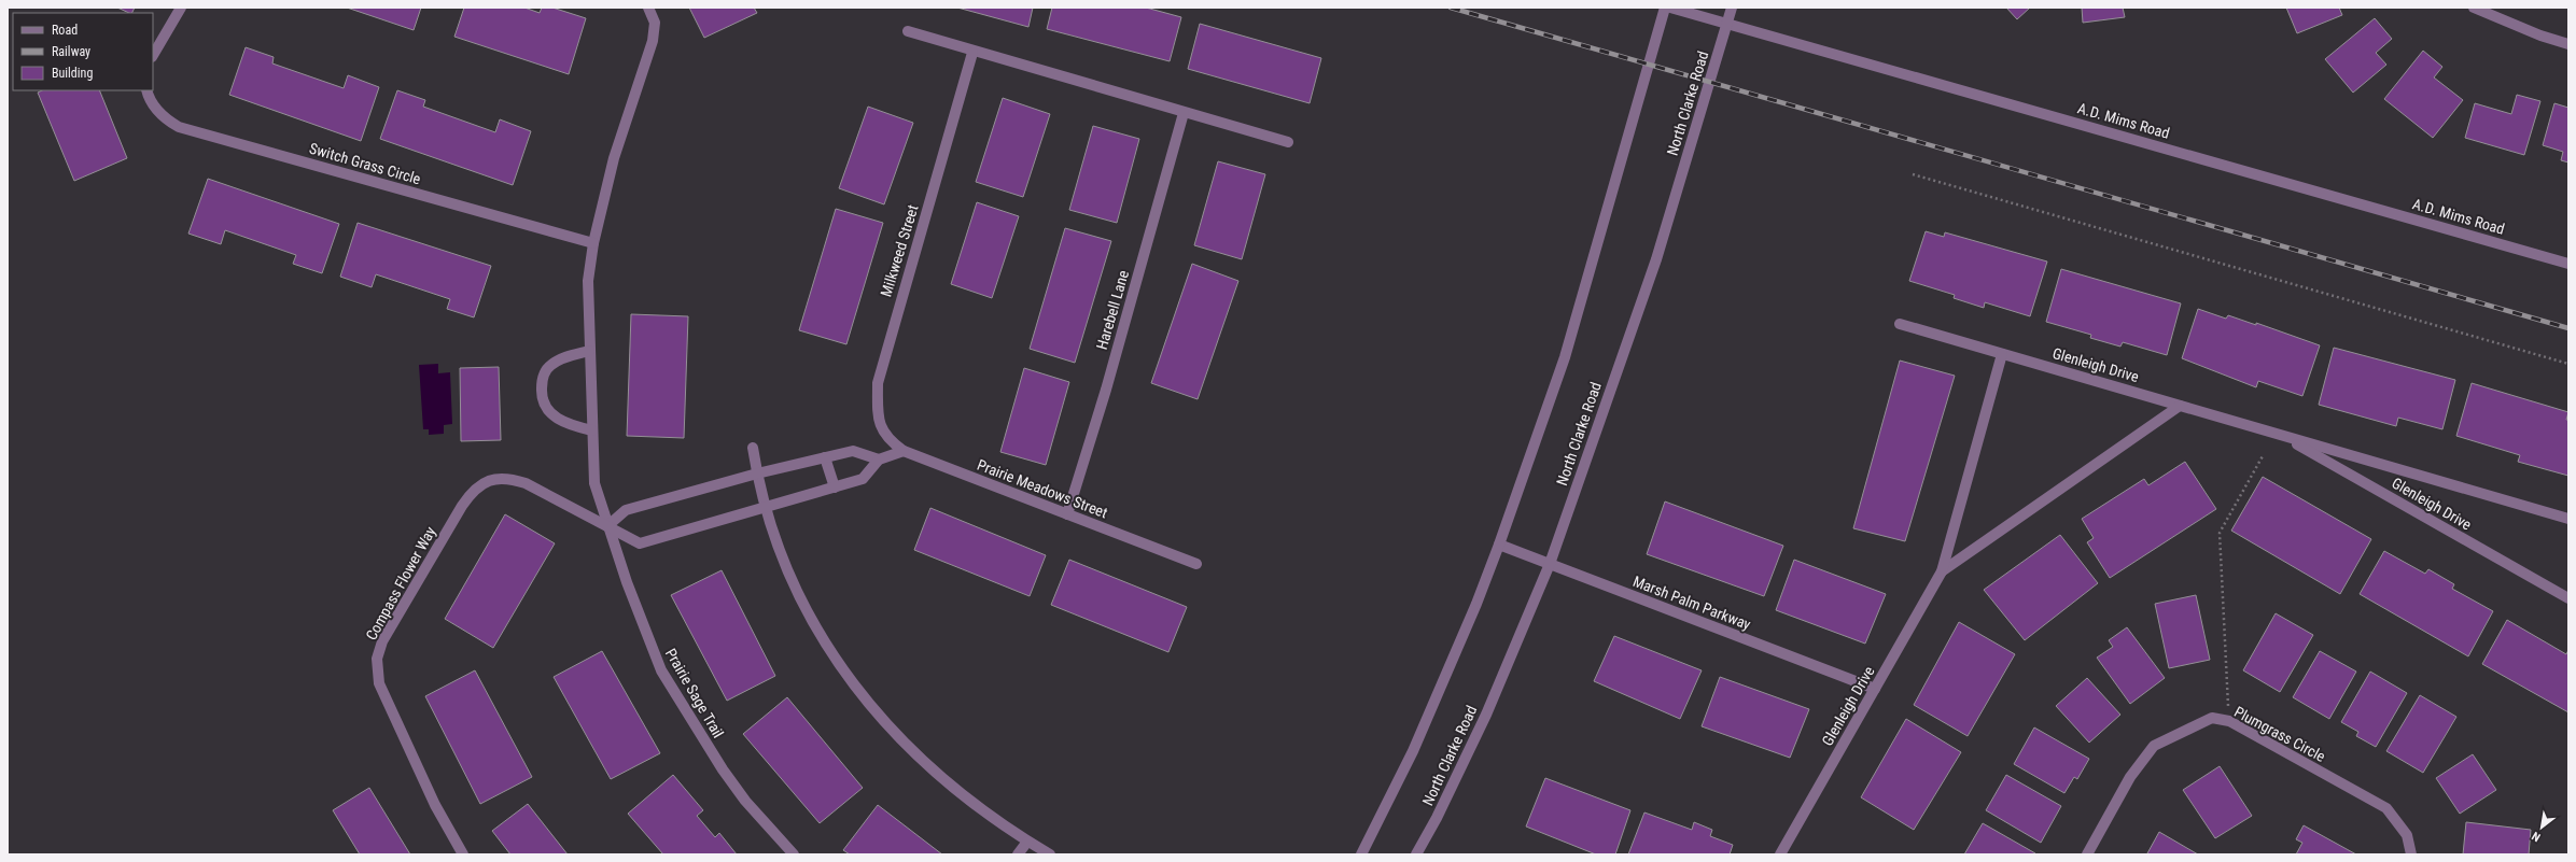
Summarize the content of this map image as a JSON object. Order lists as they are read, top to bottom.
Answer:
{
  "streets": {
    "street": [
      "North Clarke Road",
      "A.D. Mims Road",
      "Switch Grass Circle",
      "Milkweed Street",
      "Harebell Lane",
      "Glenleigh Drive",
      "Prairie Meadows Street",
      "Compass Flower Way",
      "Marsh Palm Parkway",
      "Prairie Sage Trail",
      "Plumgrass Circle"
    ]
  },
  "crossings": [
    ["North Clarke Road", "A.D. Mims Road"],
    ["North Clarke Road", "Marsh Palm Parkway"],
    ["Milkweed Street", "Prairie Meadows Street"],
    ["Harebell Lane", "Prairie Meadows Street"],
    ["Glenleigh Drive", "Marsh Palm Parkway"],
    ["Compass Flower Way", "Prairie Sage Trail"]
  ],
  "legend": ["Road", "Railway", "Building"],
  "north": "bottom left"
}
